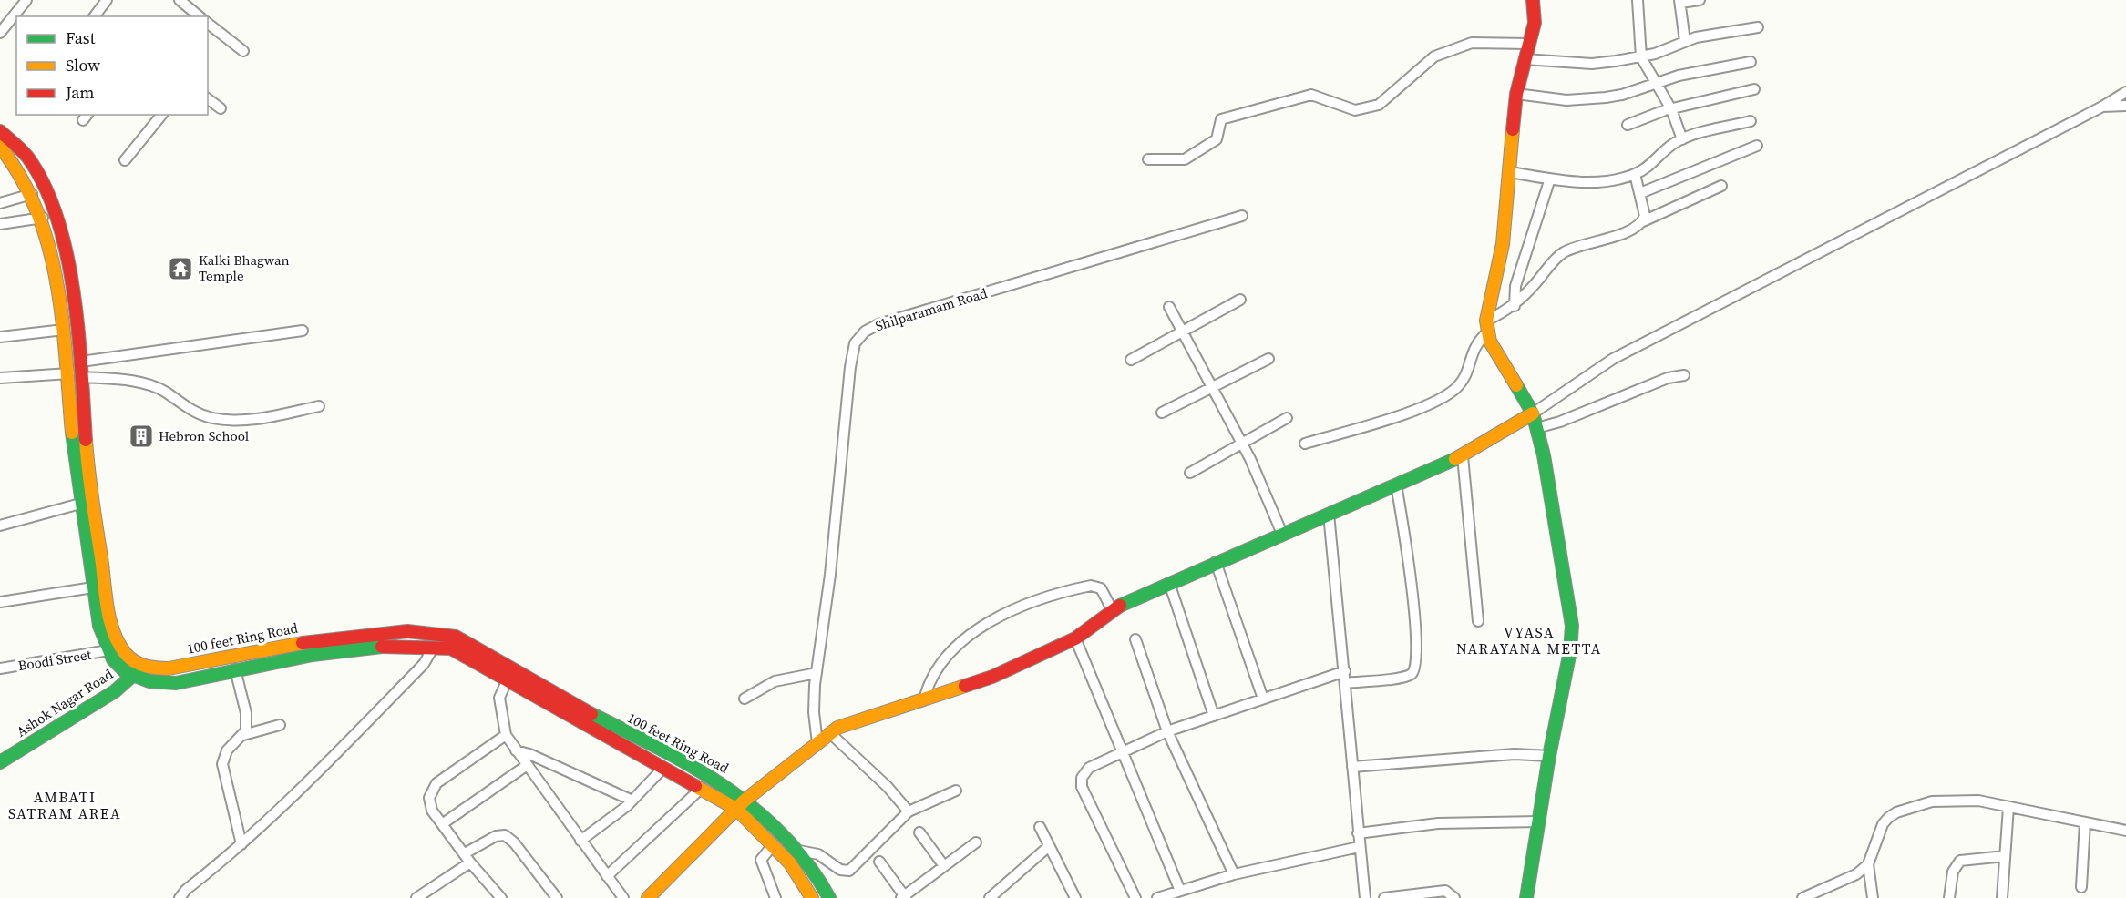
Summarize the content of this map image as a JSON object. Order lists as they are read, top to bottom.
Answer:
{
  "streets": {
    "main road": ["100 feet Ring Road", "Ashok Nagar Road"],
    "street": ["Shilparamam Road", "Boodi Street"]
  },
  "crossings": [
    ["100 feet Ring Road", "Boodi Street"],
    ["100 feet Ring Road", "Ashok Nagar Road"]
  ],
  "districts": ["VYASA NARAYANA METTA", "AMBATI SATRAM AREA"],
  "places": {
    "temple": ["Kalki Bhagwan Temple"],
    "building": ["Hebron School"]
  },
  "legend": ["Fast", "Slow", "Jam"]
}
